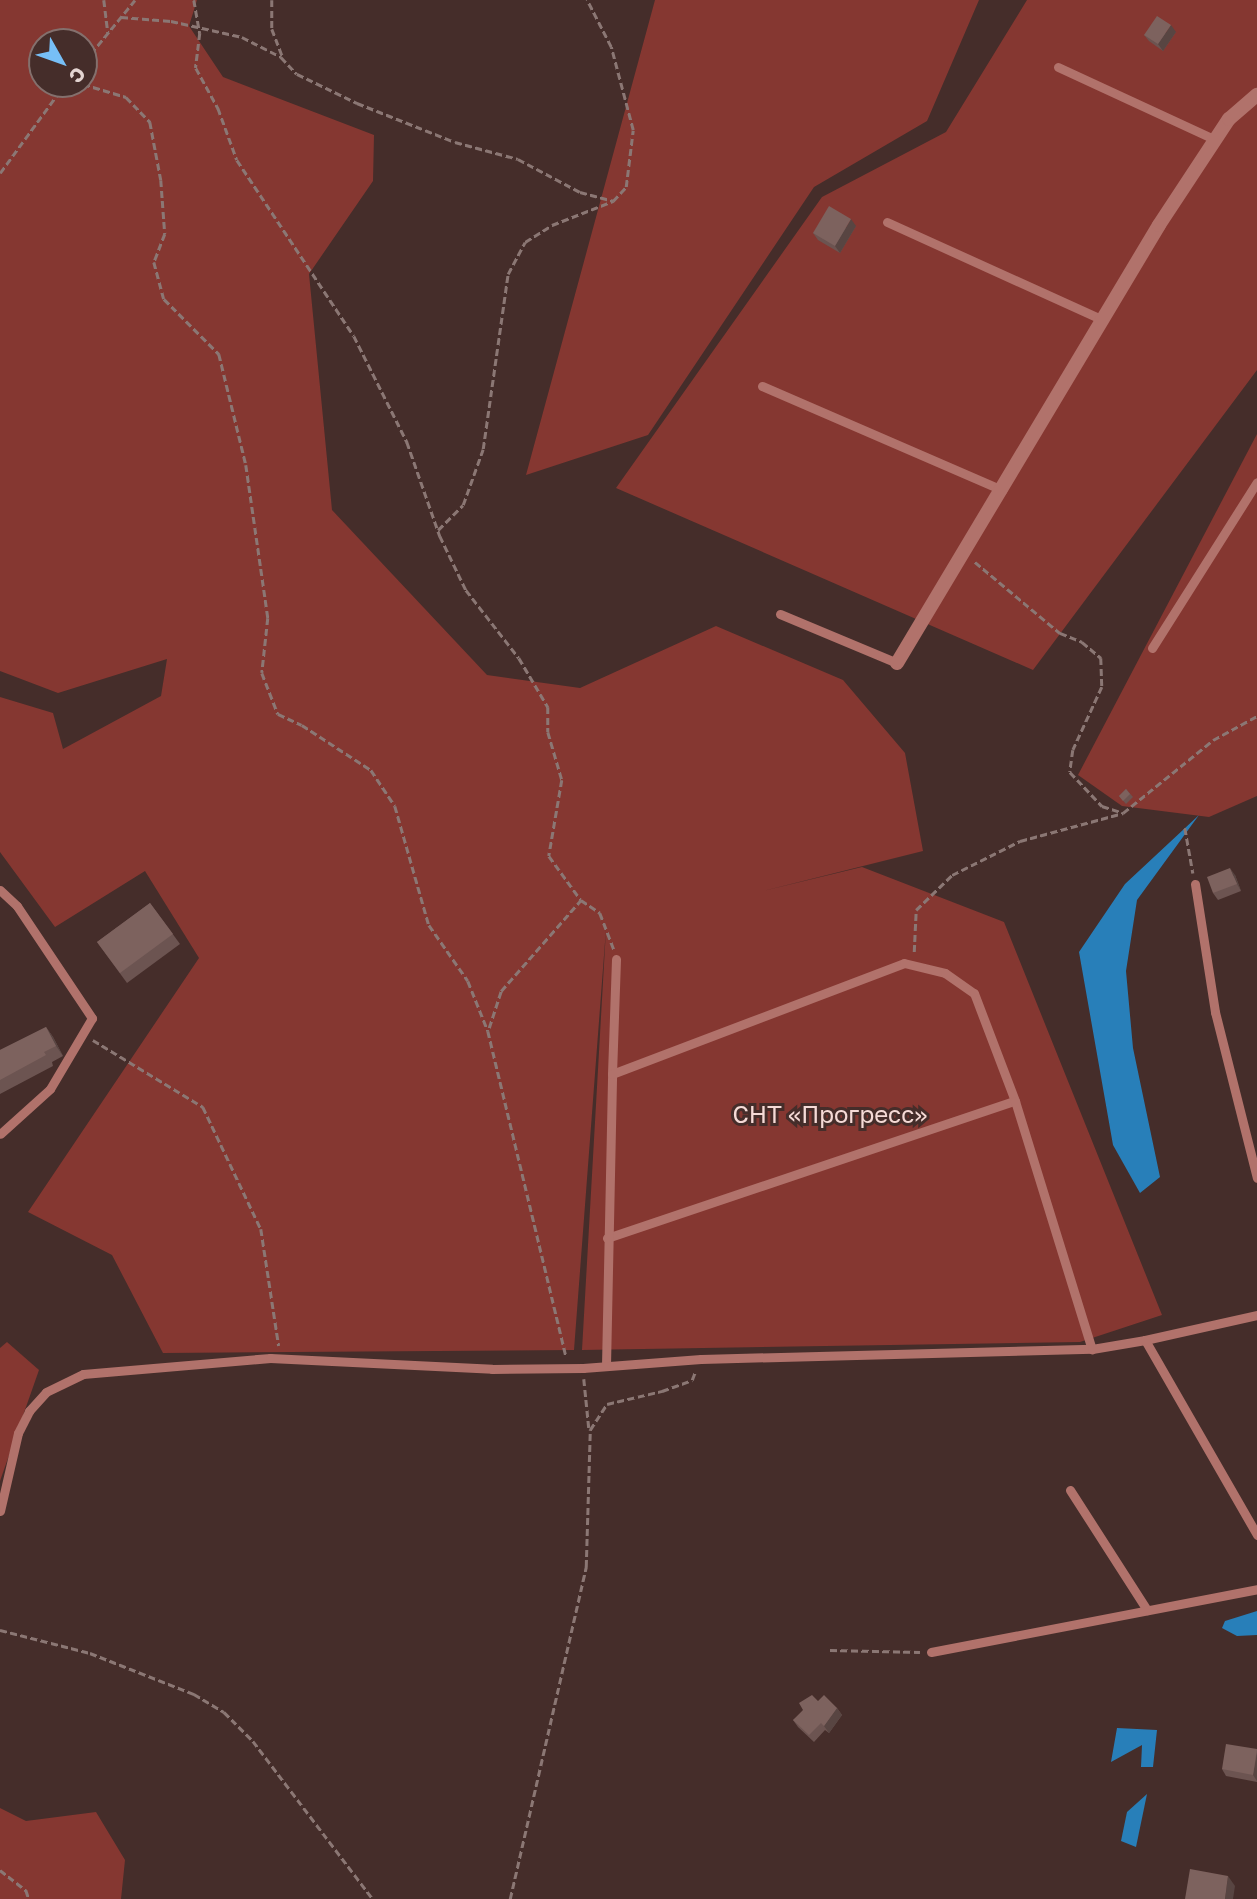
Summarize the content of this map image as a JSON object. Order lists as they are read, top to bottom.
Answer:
{
  "parks": ["СНТ «Прогресс»"],
  "north": "bottom right"
}
